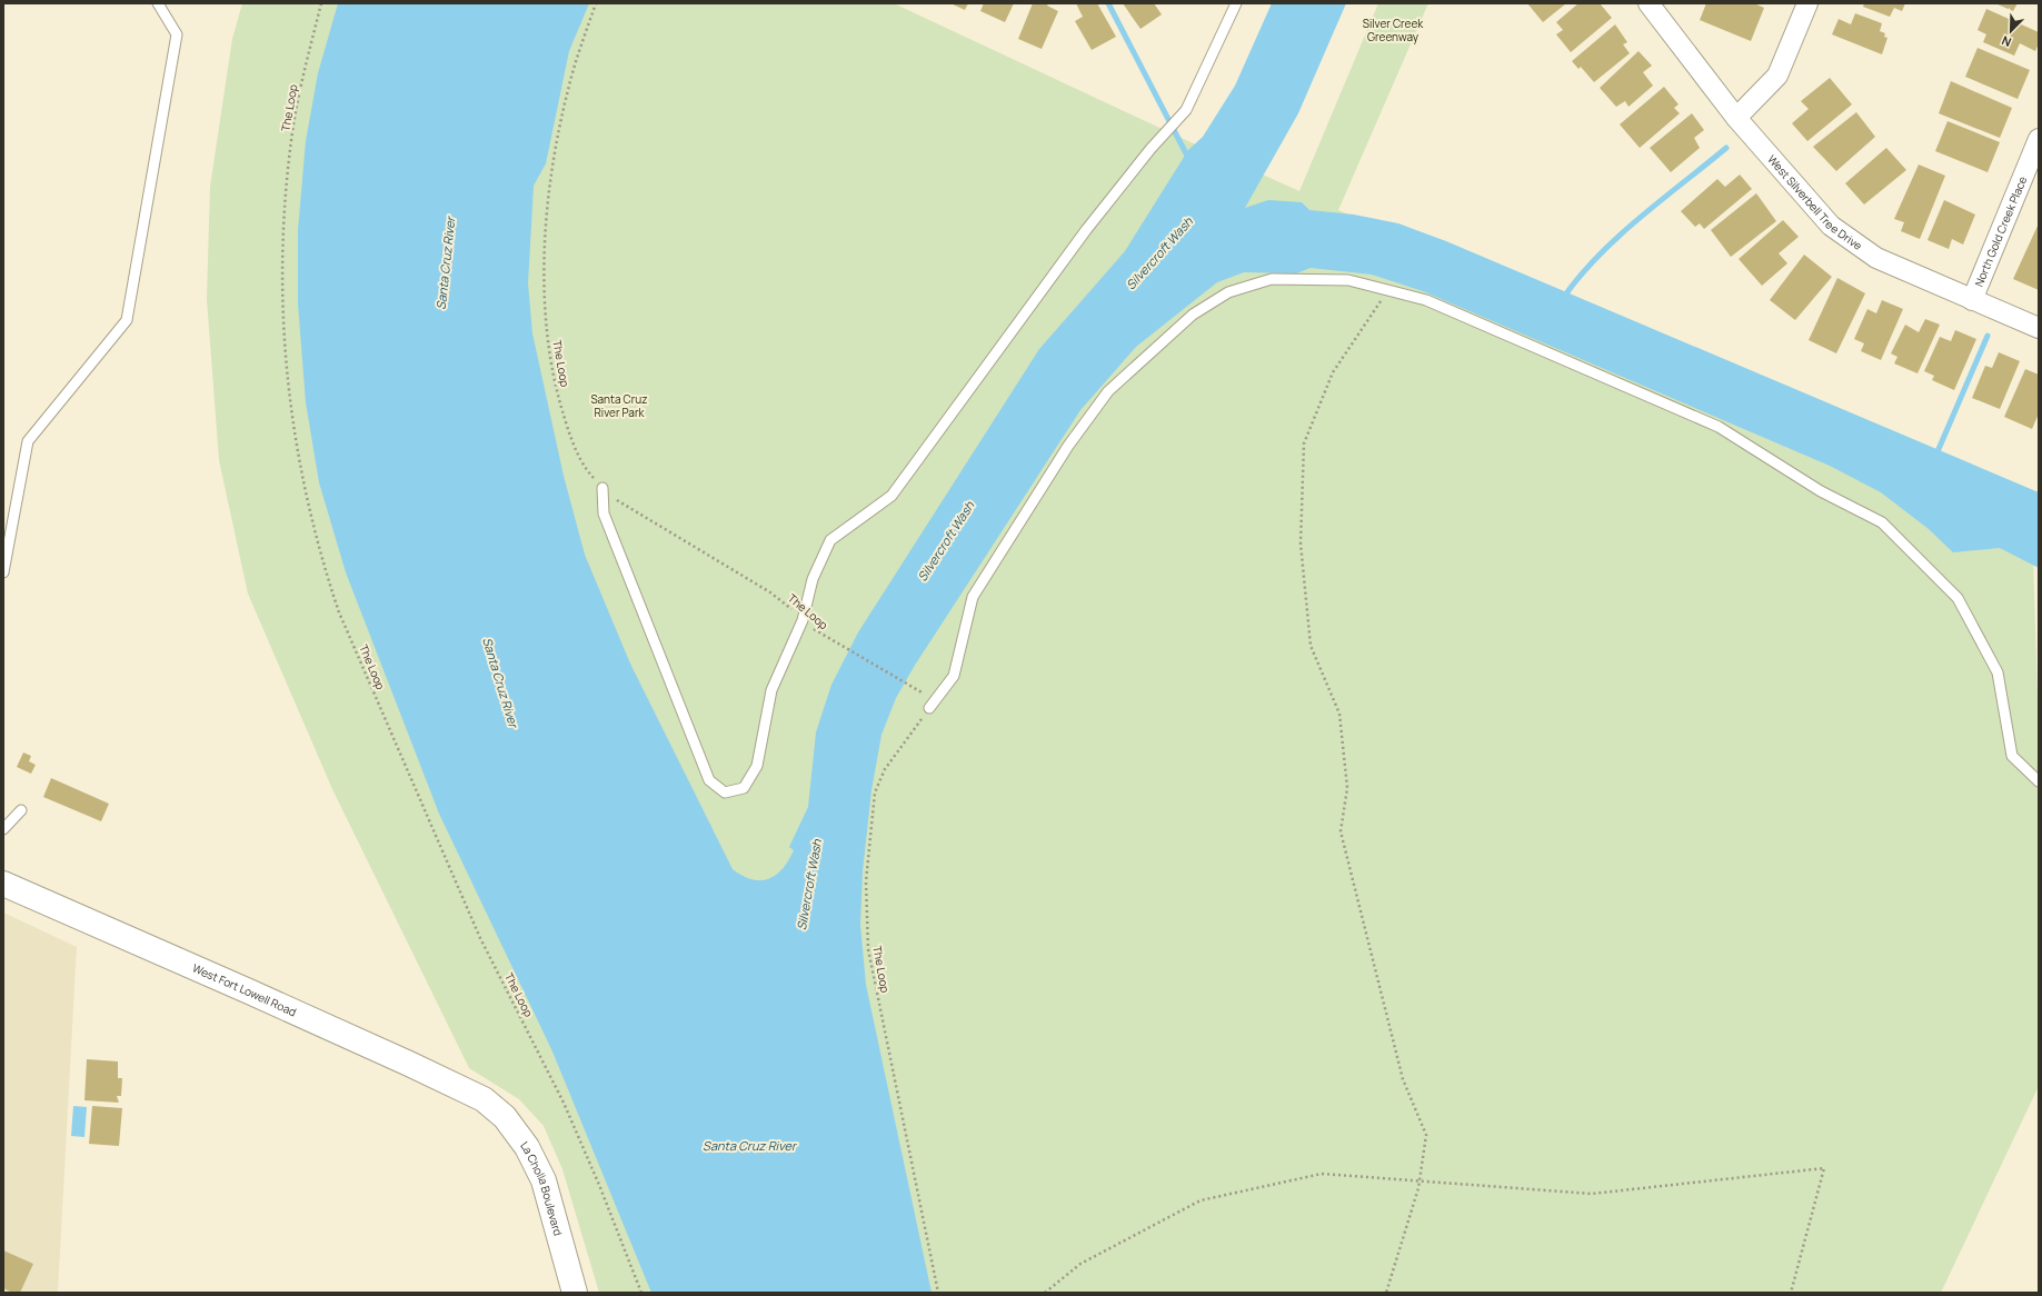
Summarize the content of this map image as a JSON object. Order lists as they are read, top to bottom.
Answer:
{
  "streets": {
    "street": [
      "West Silverbell Tree Drive",
      "North Gold Creek Place",
      "West Fort Lowell Road",
      "La Cholla Boulevard"
    ],
    "path": ["The Loop"]
  },
  "crossings": [
    ["West Silverbell Tree Drive", "North Gold Creek Place"],
    ["West Fort Lowell Road", "La Cholla Boulevard"]
  ],
  "water": ["Silvercroft Wash", "Santa Cruz River"],
  "parks": ["Silver Creek Greenway", "Santa Cruz River Park"],
  "north": "bottom left"
}
